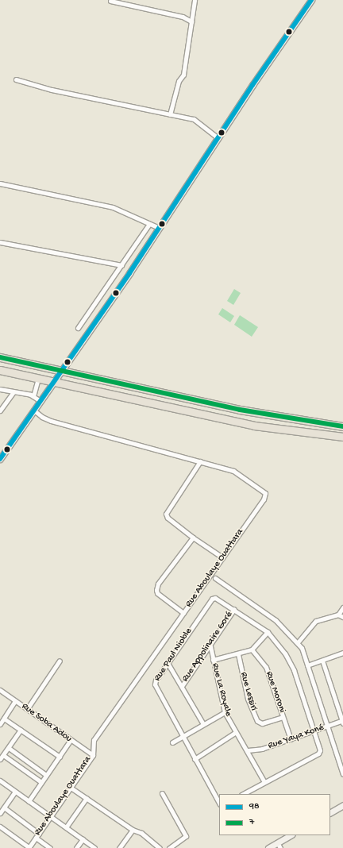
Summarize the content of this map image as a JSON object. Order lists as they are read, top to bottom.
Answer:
{
  "streets": {
    "street": [
      "Rue Aboulaye Ouattara",
      "Rue Appolinaire Goré",
      "Rue Paul Nioble",
      "Rue La Royale",
      "Rue Lessiri",
      "Rue Moroni",
      "Rue Soba Adou",
      "Rue Yaya Koné"
    ]
  },
  "crossings": [
    ["Rue Aboulaye Ouattara", "Rue Soba Adou"],
    ["Rue Appolinaire Goré", "Rue Paul Nioble"],
    ["Rue Appolinaire Goré", "Rue La Royale"],
    ["Rue La Royale", "Rue Yaya Koné"],
    ["Rue Lessiri", "Rue Moroni"],
    ["Rue Moroni", "Rue Yaya Koné"]
  ],
  "lines": ["transit line 98", "transit line 7"],
  "legend": ["98", "7"]
}
